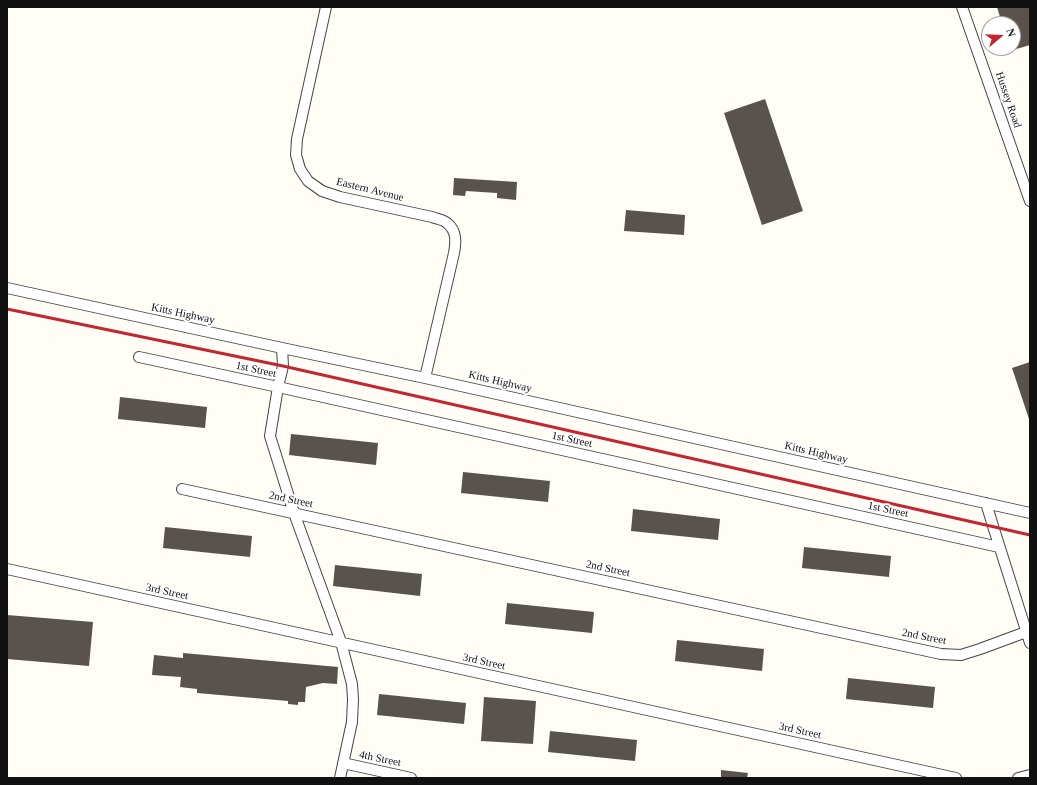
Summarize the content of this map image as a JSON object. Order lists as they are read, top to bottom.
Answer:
{
  "streets": {
    "street": [
      "Hussey Road",
      "Eastern Avenue",
      "Kitts Highway",
      "1st Street",
      "2nd Street",
      "3rd Street",
      "4th Street"
    ]
  },
  "crossings": [
    ["Eastern Avenue", "Kitts Highway"]
  ],
  "north": "right"
}
